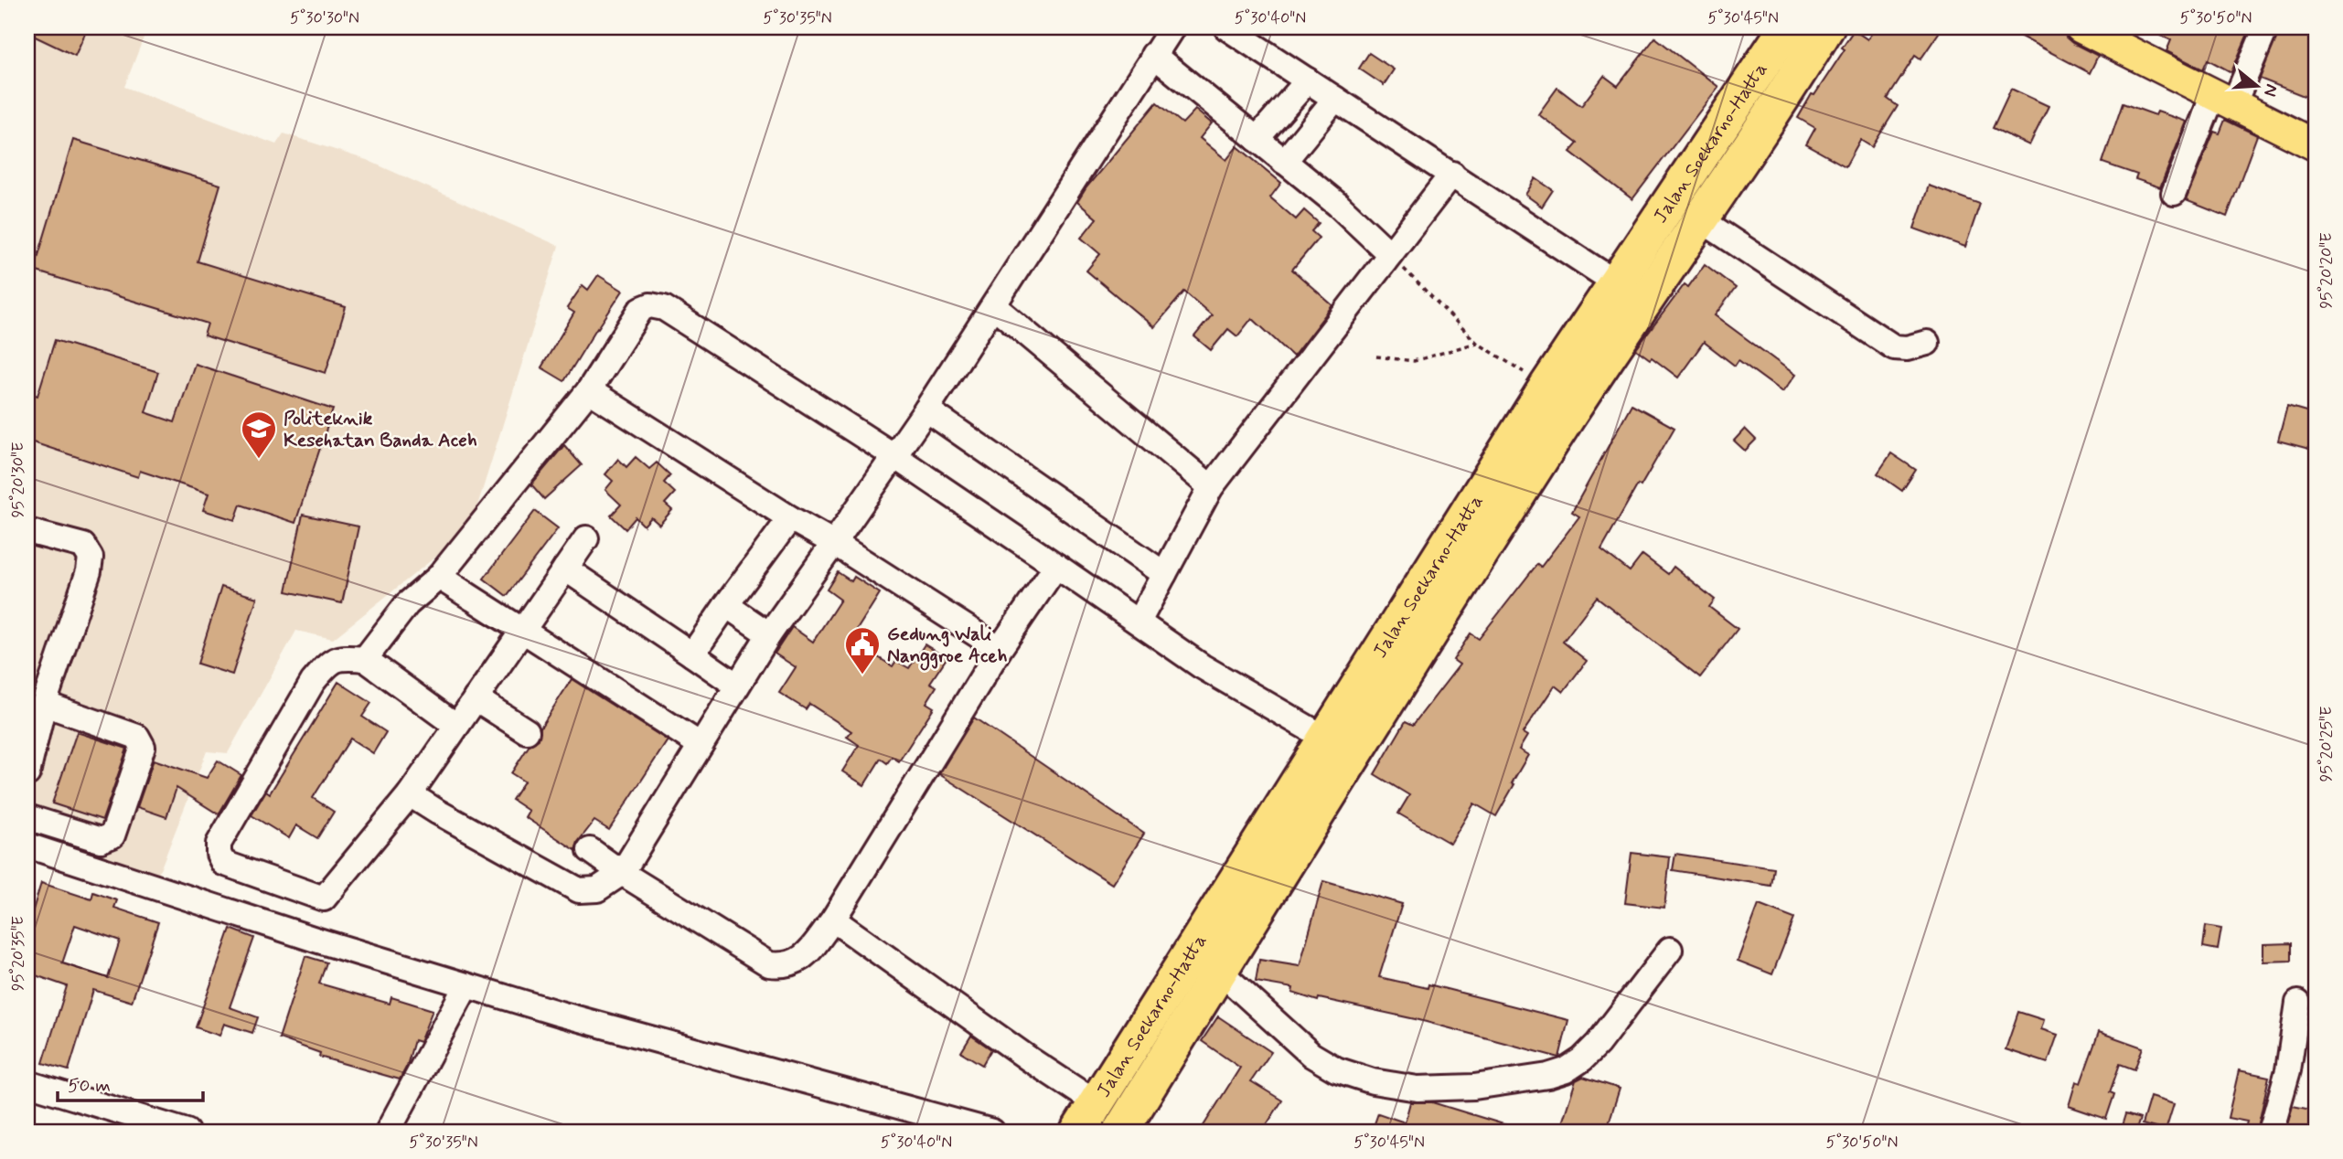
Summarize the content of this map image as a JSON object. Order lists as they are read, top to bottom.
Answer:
{
  "streets": {
    "highway": ["Jalan Soekarno-Hatta"]
  },
  "places": {
    "school or university": ["Politeknik Kesehatan Banda Aceh"],
    "public building": ["Gedung Wali Nanggroe Aceh"]
  },
  "scale_bar": "50 m",
  "north": "right",
  "coordinates": [
    "5°30'30\"N",
    "5°30'35\"N",
    "5°30'40\"N",
    "5°30'45\"N",
    "5°30'50\"N",
    "95°20'20\"E",
    "95°20'30\"E",
    "95°20'25\"E",
    "95°20'35\"E"
  ]
}
